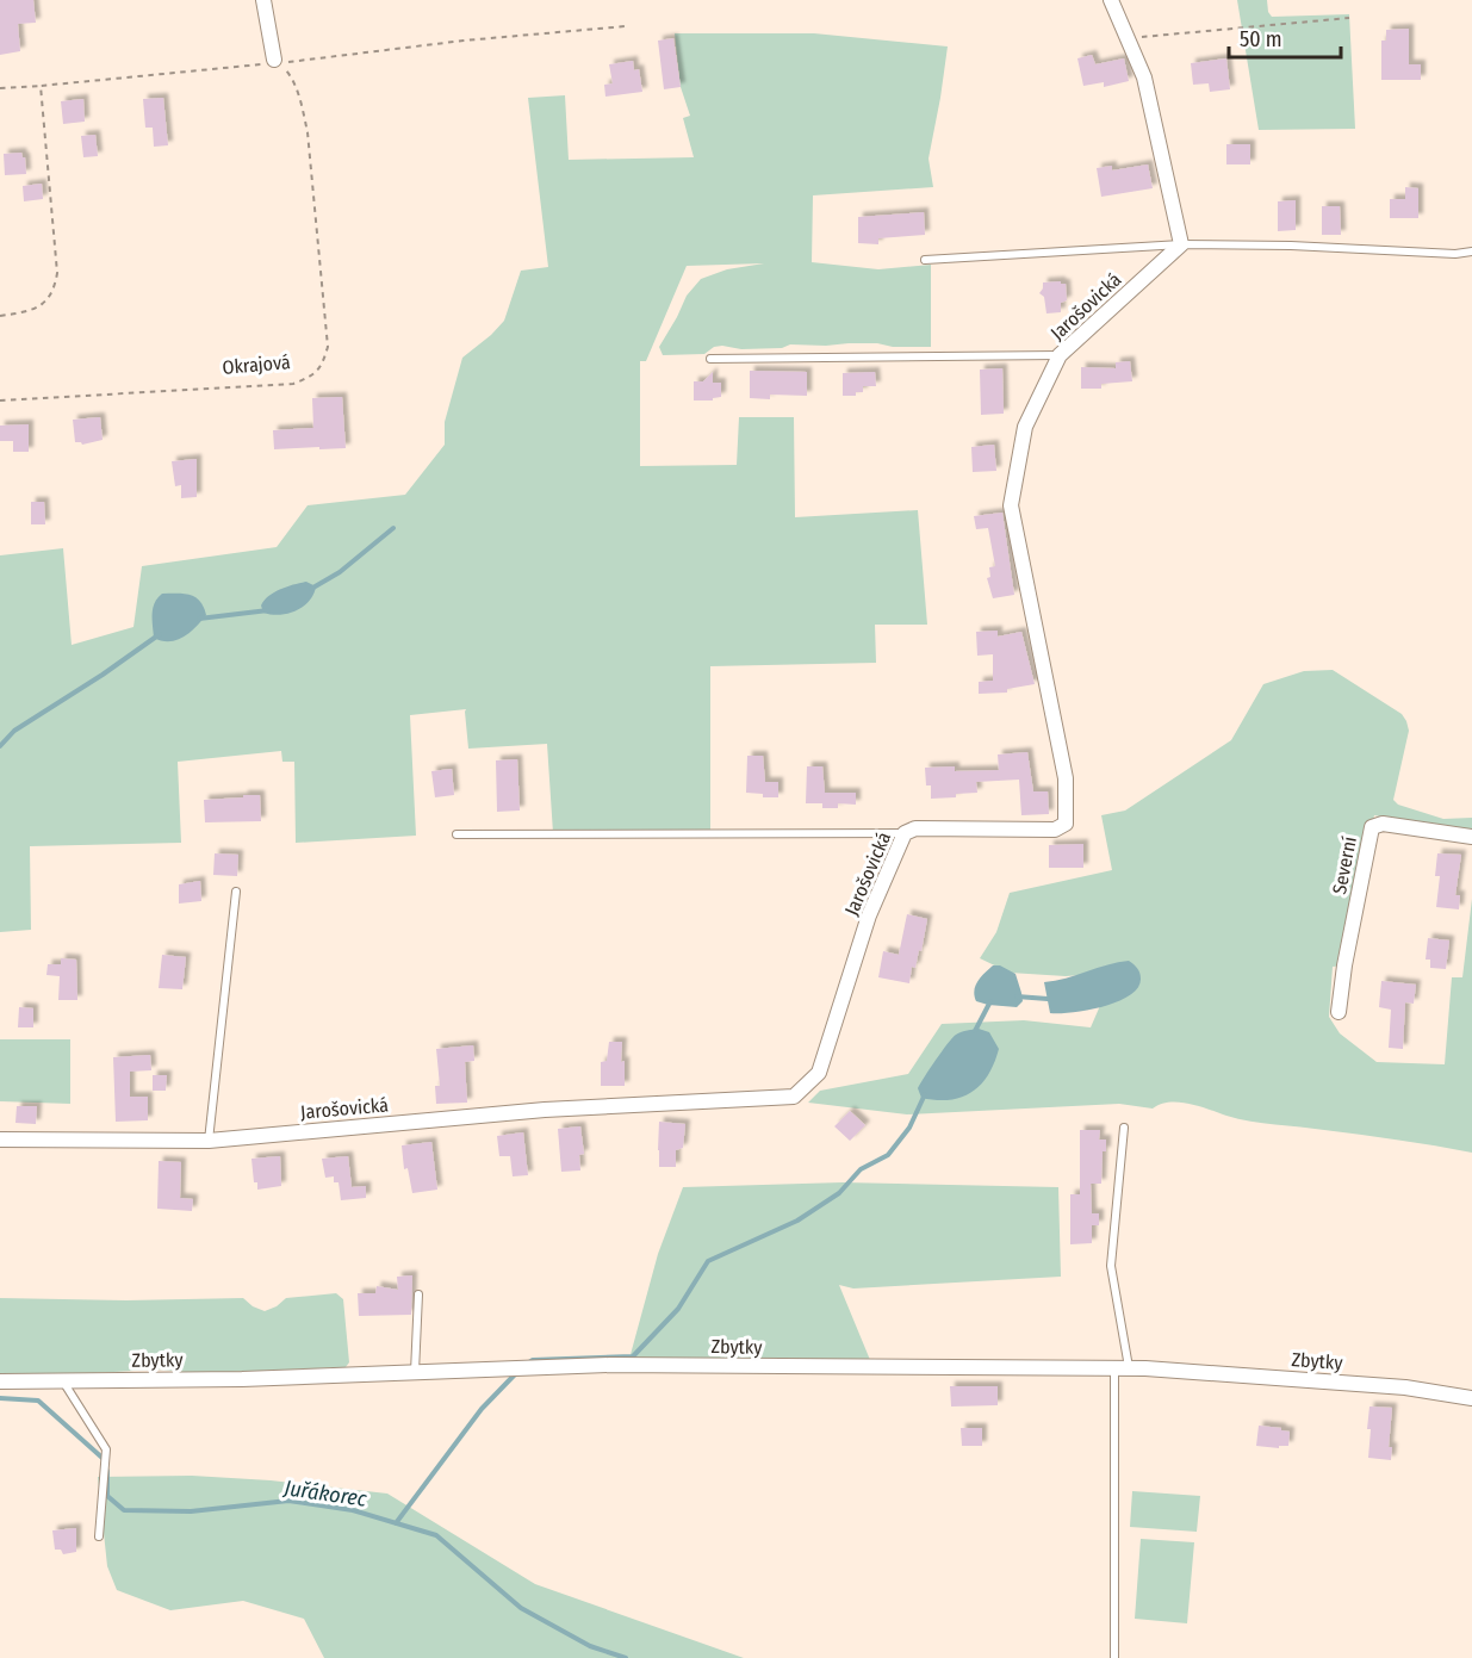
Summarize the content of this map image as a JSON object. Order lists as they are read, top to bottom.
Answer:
{
  "streets": {
    "street": ["Jarošovická", "Severní", "Zbytky"],
    "path": ["Okrajová"]
  },
  "water": ["Juřákorec"],
  "scale_bar": "50 m"
}
